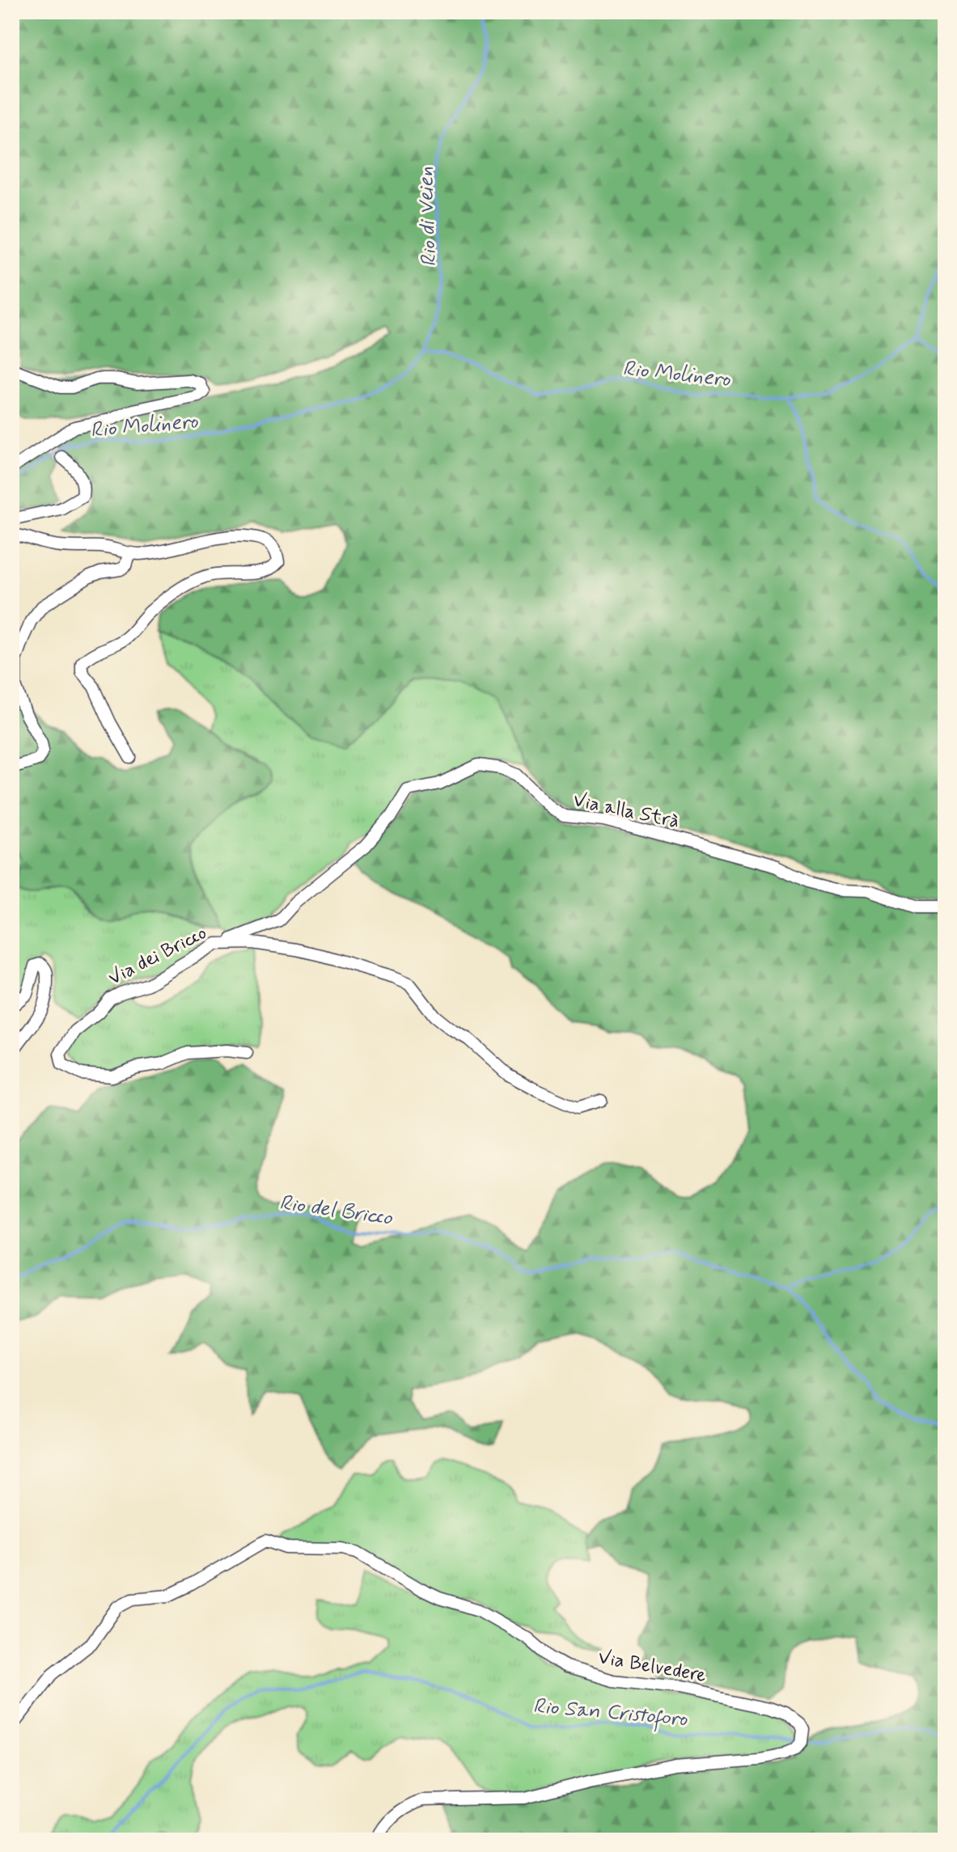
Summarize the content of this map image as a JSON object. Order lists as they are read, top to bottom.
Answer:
{
  "streets": {
    "street": ["Via alla Strà", "Via dei Bricco", "Via Belvedere"]
  },
  "crossings": [
    ["Via alla Strà", "Via dei Bricco"]
  ],
  "water": [
    "Rio di Veien",
    "Rio Molinero",
    "Rio del Bricco",
    "Rio San Cristoforo"
  ]
}
